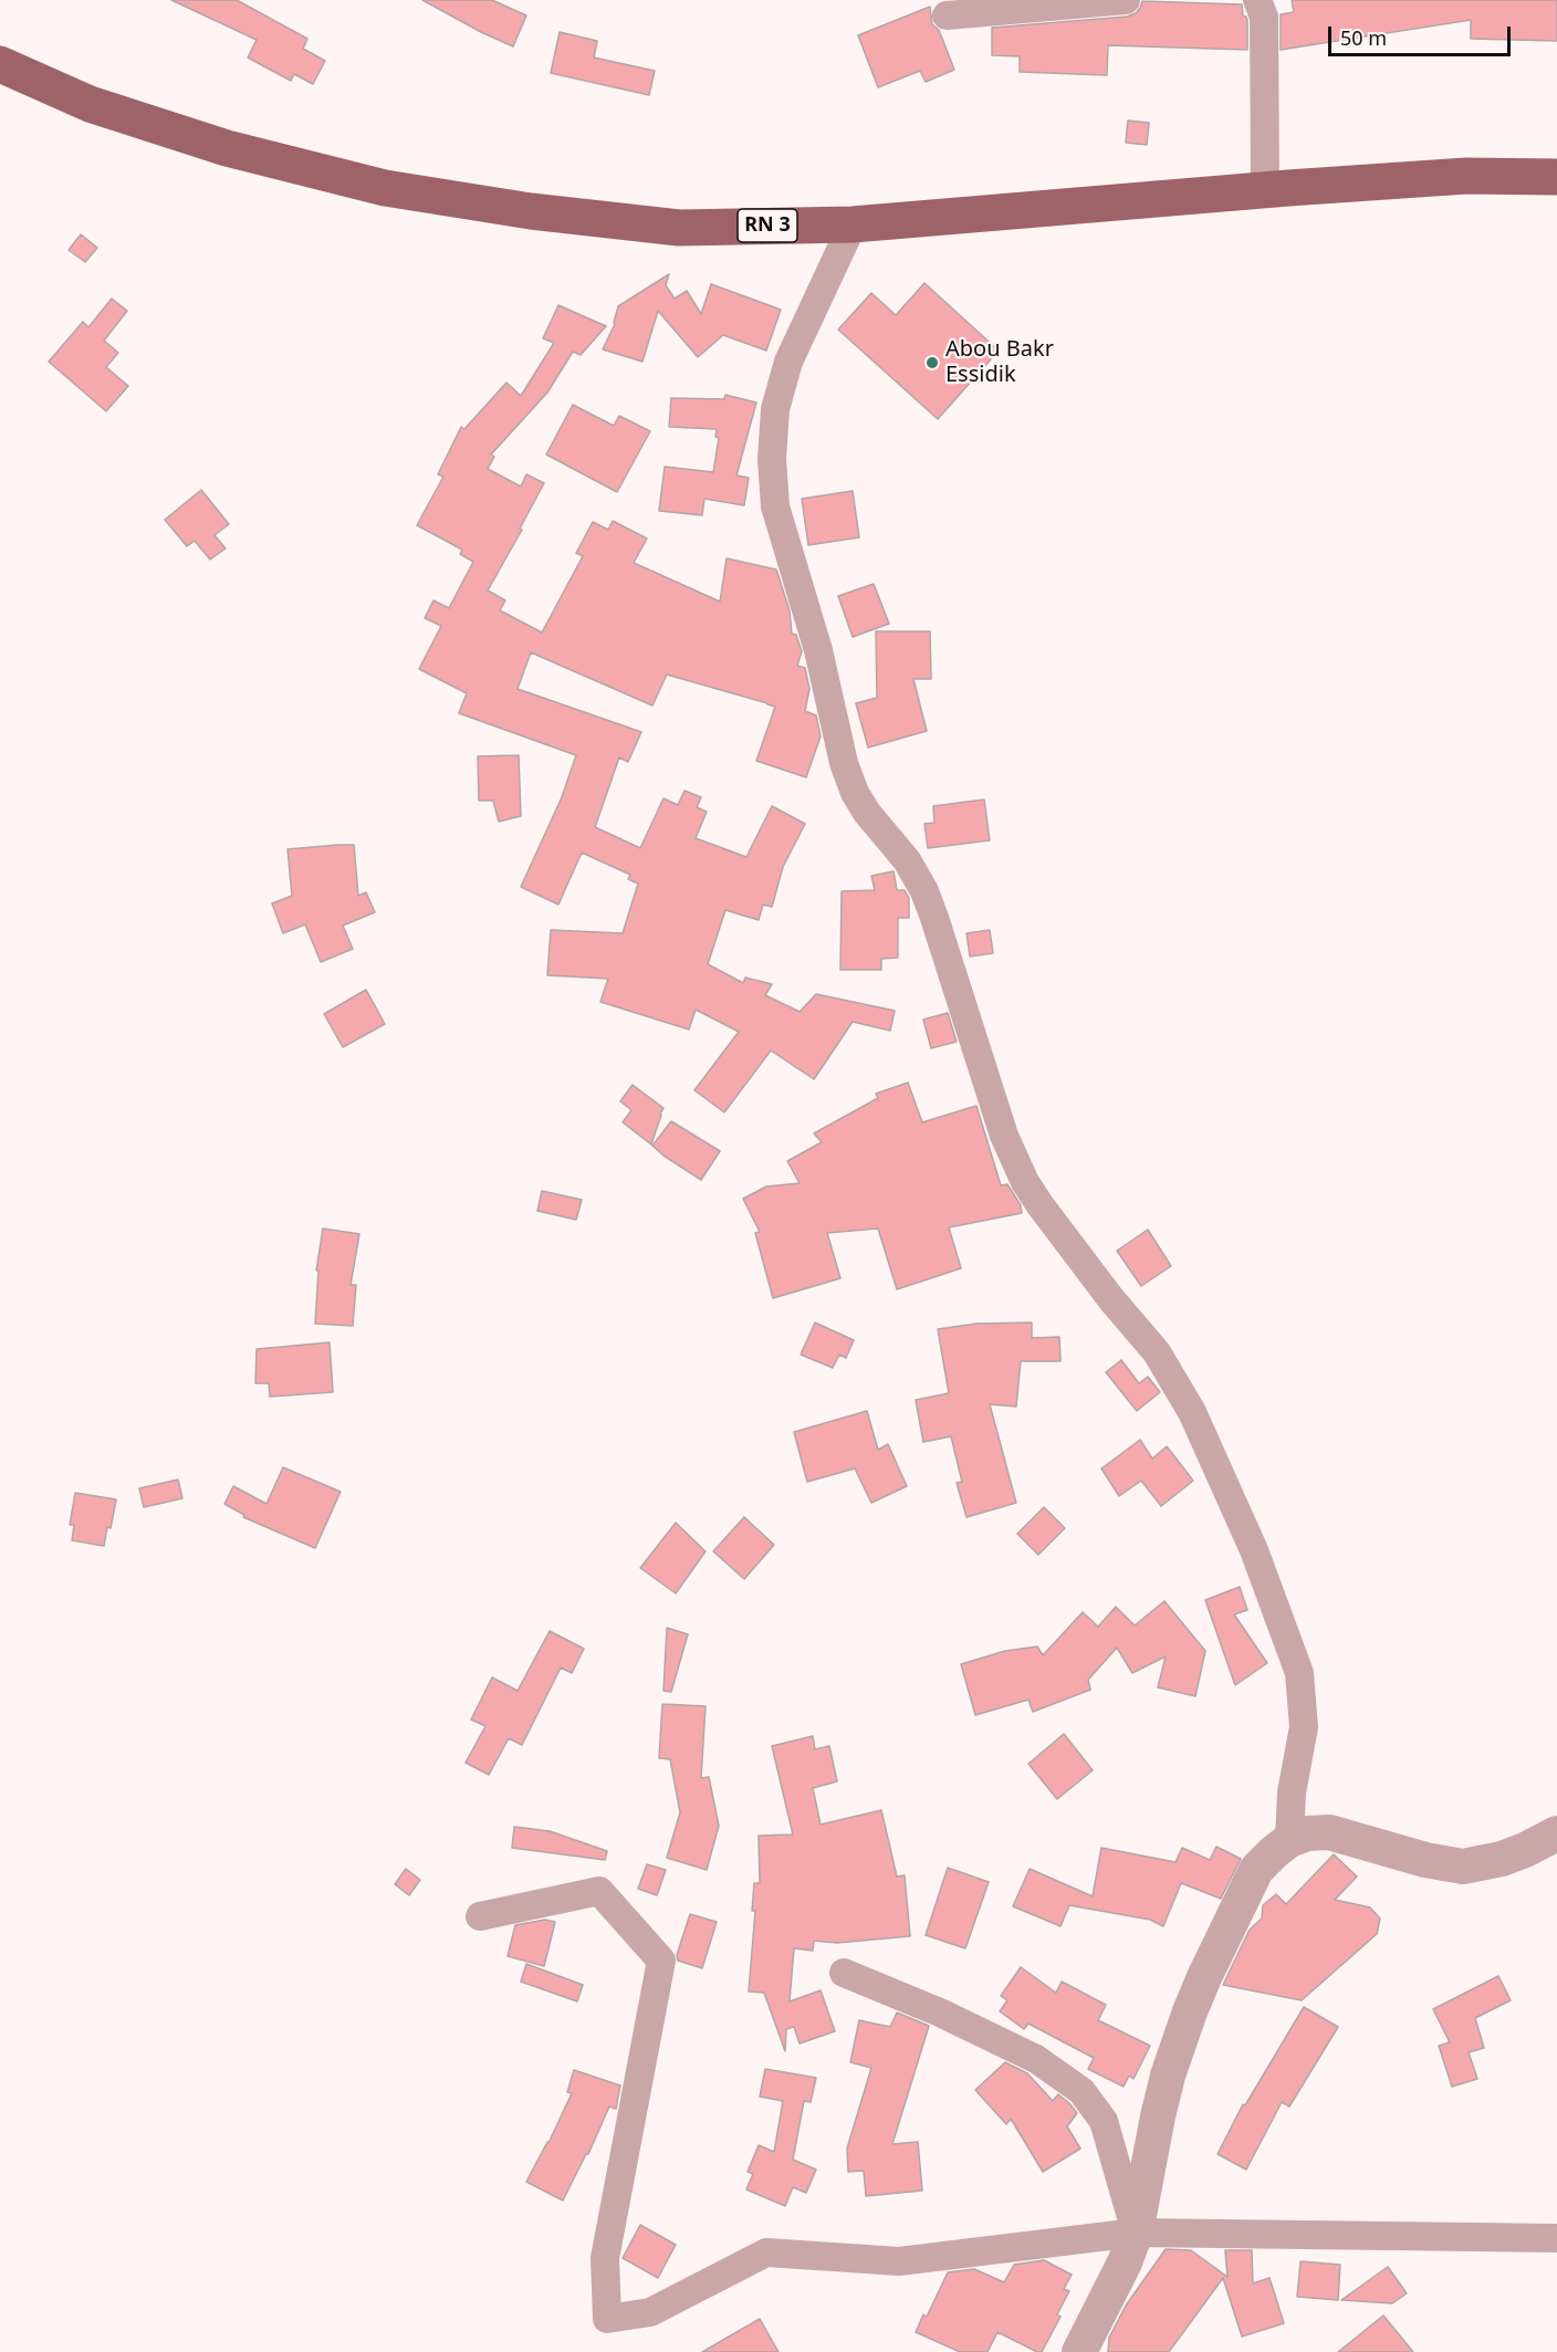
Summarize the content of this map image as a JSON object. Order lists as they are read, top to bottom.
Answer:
{
  "streets": {
    "main road": ["RN 3"]
  },
  "places": ["Abou Bakr Essidik"],
  "scale_bar": "50 m"
}
